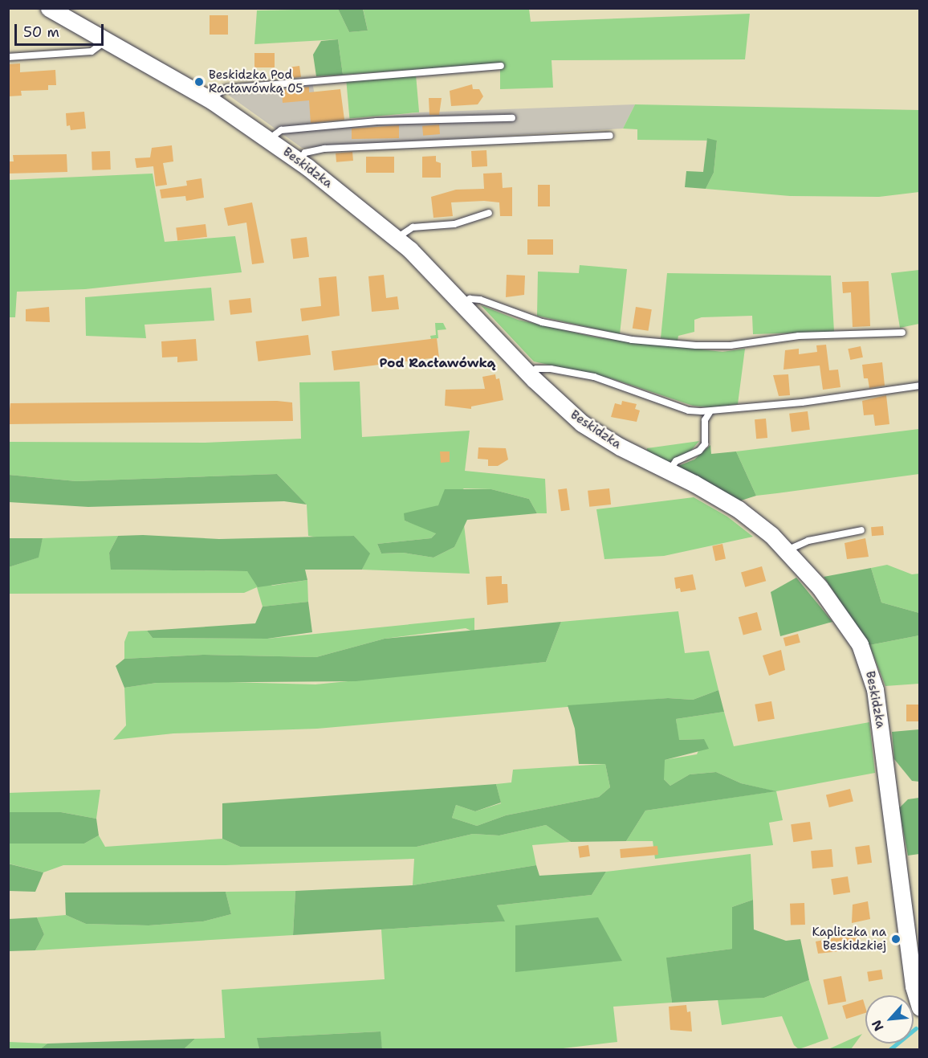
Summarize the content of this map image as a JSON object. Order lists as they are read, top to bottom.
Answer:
{
  "streets": {
    "street": ["Beskidzka"]
  },
  "districts": ["Pod Racławówką"],
  "places": ["Beskidzka Pod Racławówką 05", "Kapliczka na Beskidzkiej"],
  "scale_bar": "50 m",
  "north": "bottom left"
}
